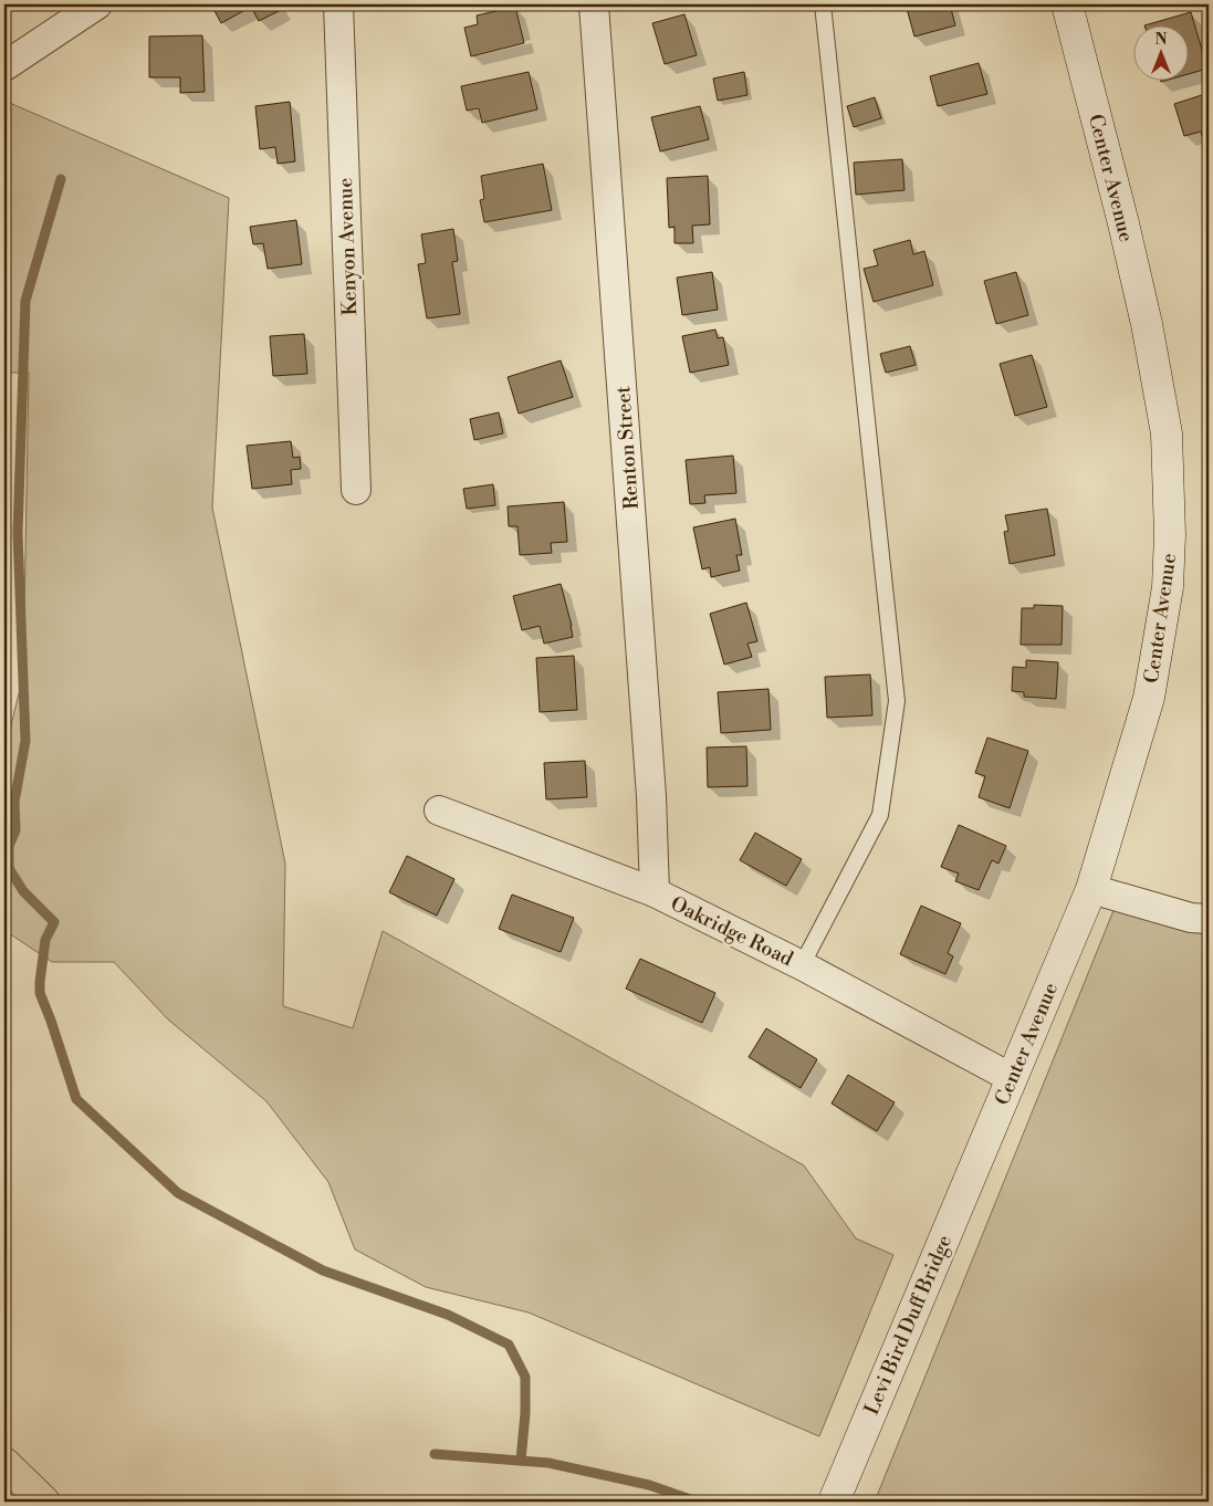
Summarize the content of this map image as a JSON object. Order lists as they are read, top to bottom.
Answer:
{
  "streets": {
    "street": [
      "Center Avenue",
      "Kenyon Avenue",
      "Renton Street",
      "Oakridge Road",
      "Levi Bird Duff Bridge"
    ]
  },
  "crossings": [
    ["Center Avenue", "Oakridge Road"],
    ["Center Avenue", "Levi Bird Duff Bridge"],
    ["Renton Street", "Oakridge Road"]
  ],
  "north": "top"
}
